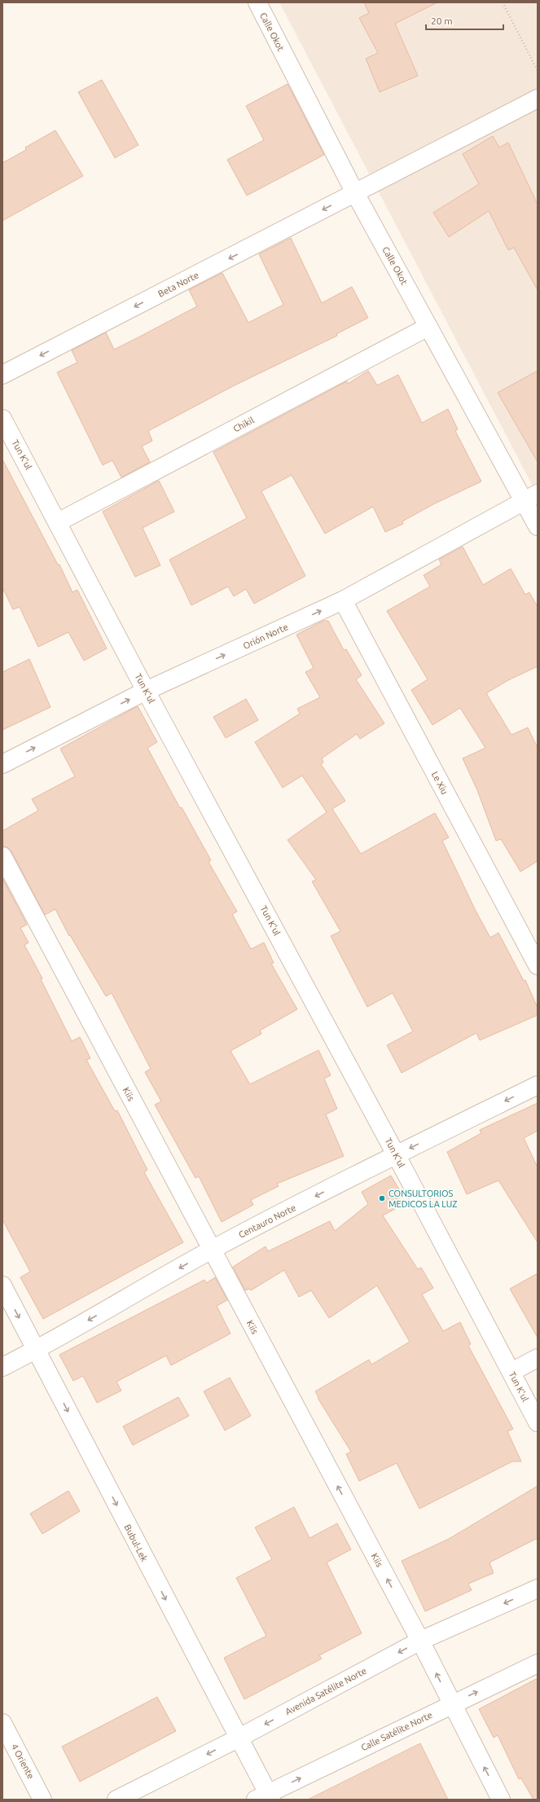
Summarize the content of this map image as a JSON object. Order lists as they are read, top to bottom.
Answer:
{
  "streets": {
    "street": [
      "Calle Okot",
      "Beta Norte",
      "Chikil",
      "Tun K'ul",
      "Orión Norte",
      "Le Xiu",
      "Kiis",
      "Centauro Norte",
      "Bubul-Lek",
      "Avenida Satélite Norte",
      "Calle Satélite Norte",
      "4 Oriente"
    ]
  },
  "crossings": [
    ["Calle Okot", "Beta Norte"],
    ["Calle Okot", "Chikil"],
    ["Calle Okot", "Orión Norte"],
    ["Chikil", "Tun K'ul"],
    ["Tun K'ul", "Orión Norte"],
    ["Tun K'ul", "Centauro Norte"],
    ["Orión Norte", "Le Xiu"],
    ["Kiis", "Centauro Norte"],
    ["Kiis", "Avenida Satélite Norte"],
    ["Kiis", "Calle Satélite Norte"],
    ["Centauro Norte", "Bubul-Lek"],
    ["Bubul-Lek", "Avenida Satélite Norte"],
    ["Bubul-Lek", "Calle Satélite Norte"]
  ],
  "one_way": [
    "Beta Norte",
    "Orión Norte",
    "Kiis",
    "Centauro Norte",
    "Bubul-Lek",
    "Avenida Satélite Norte",
    "Calle Satélite Norte"
  ],
  "places": ["CONSULTORIOS MEDICOS LA LUZ"],
  "scale_bar": "20 m"
}
